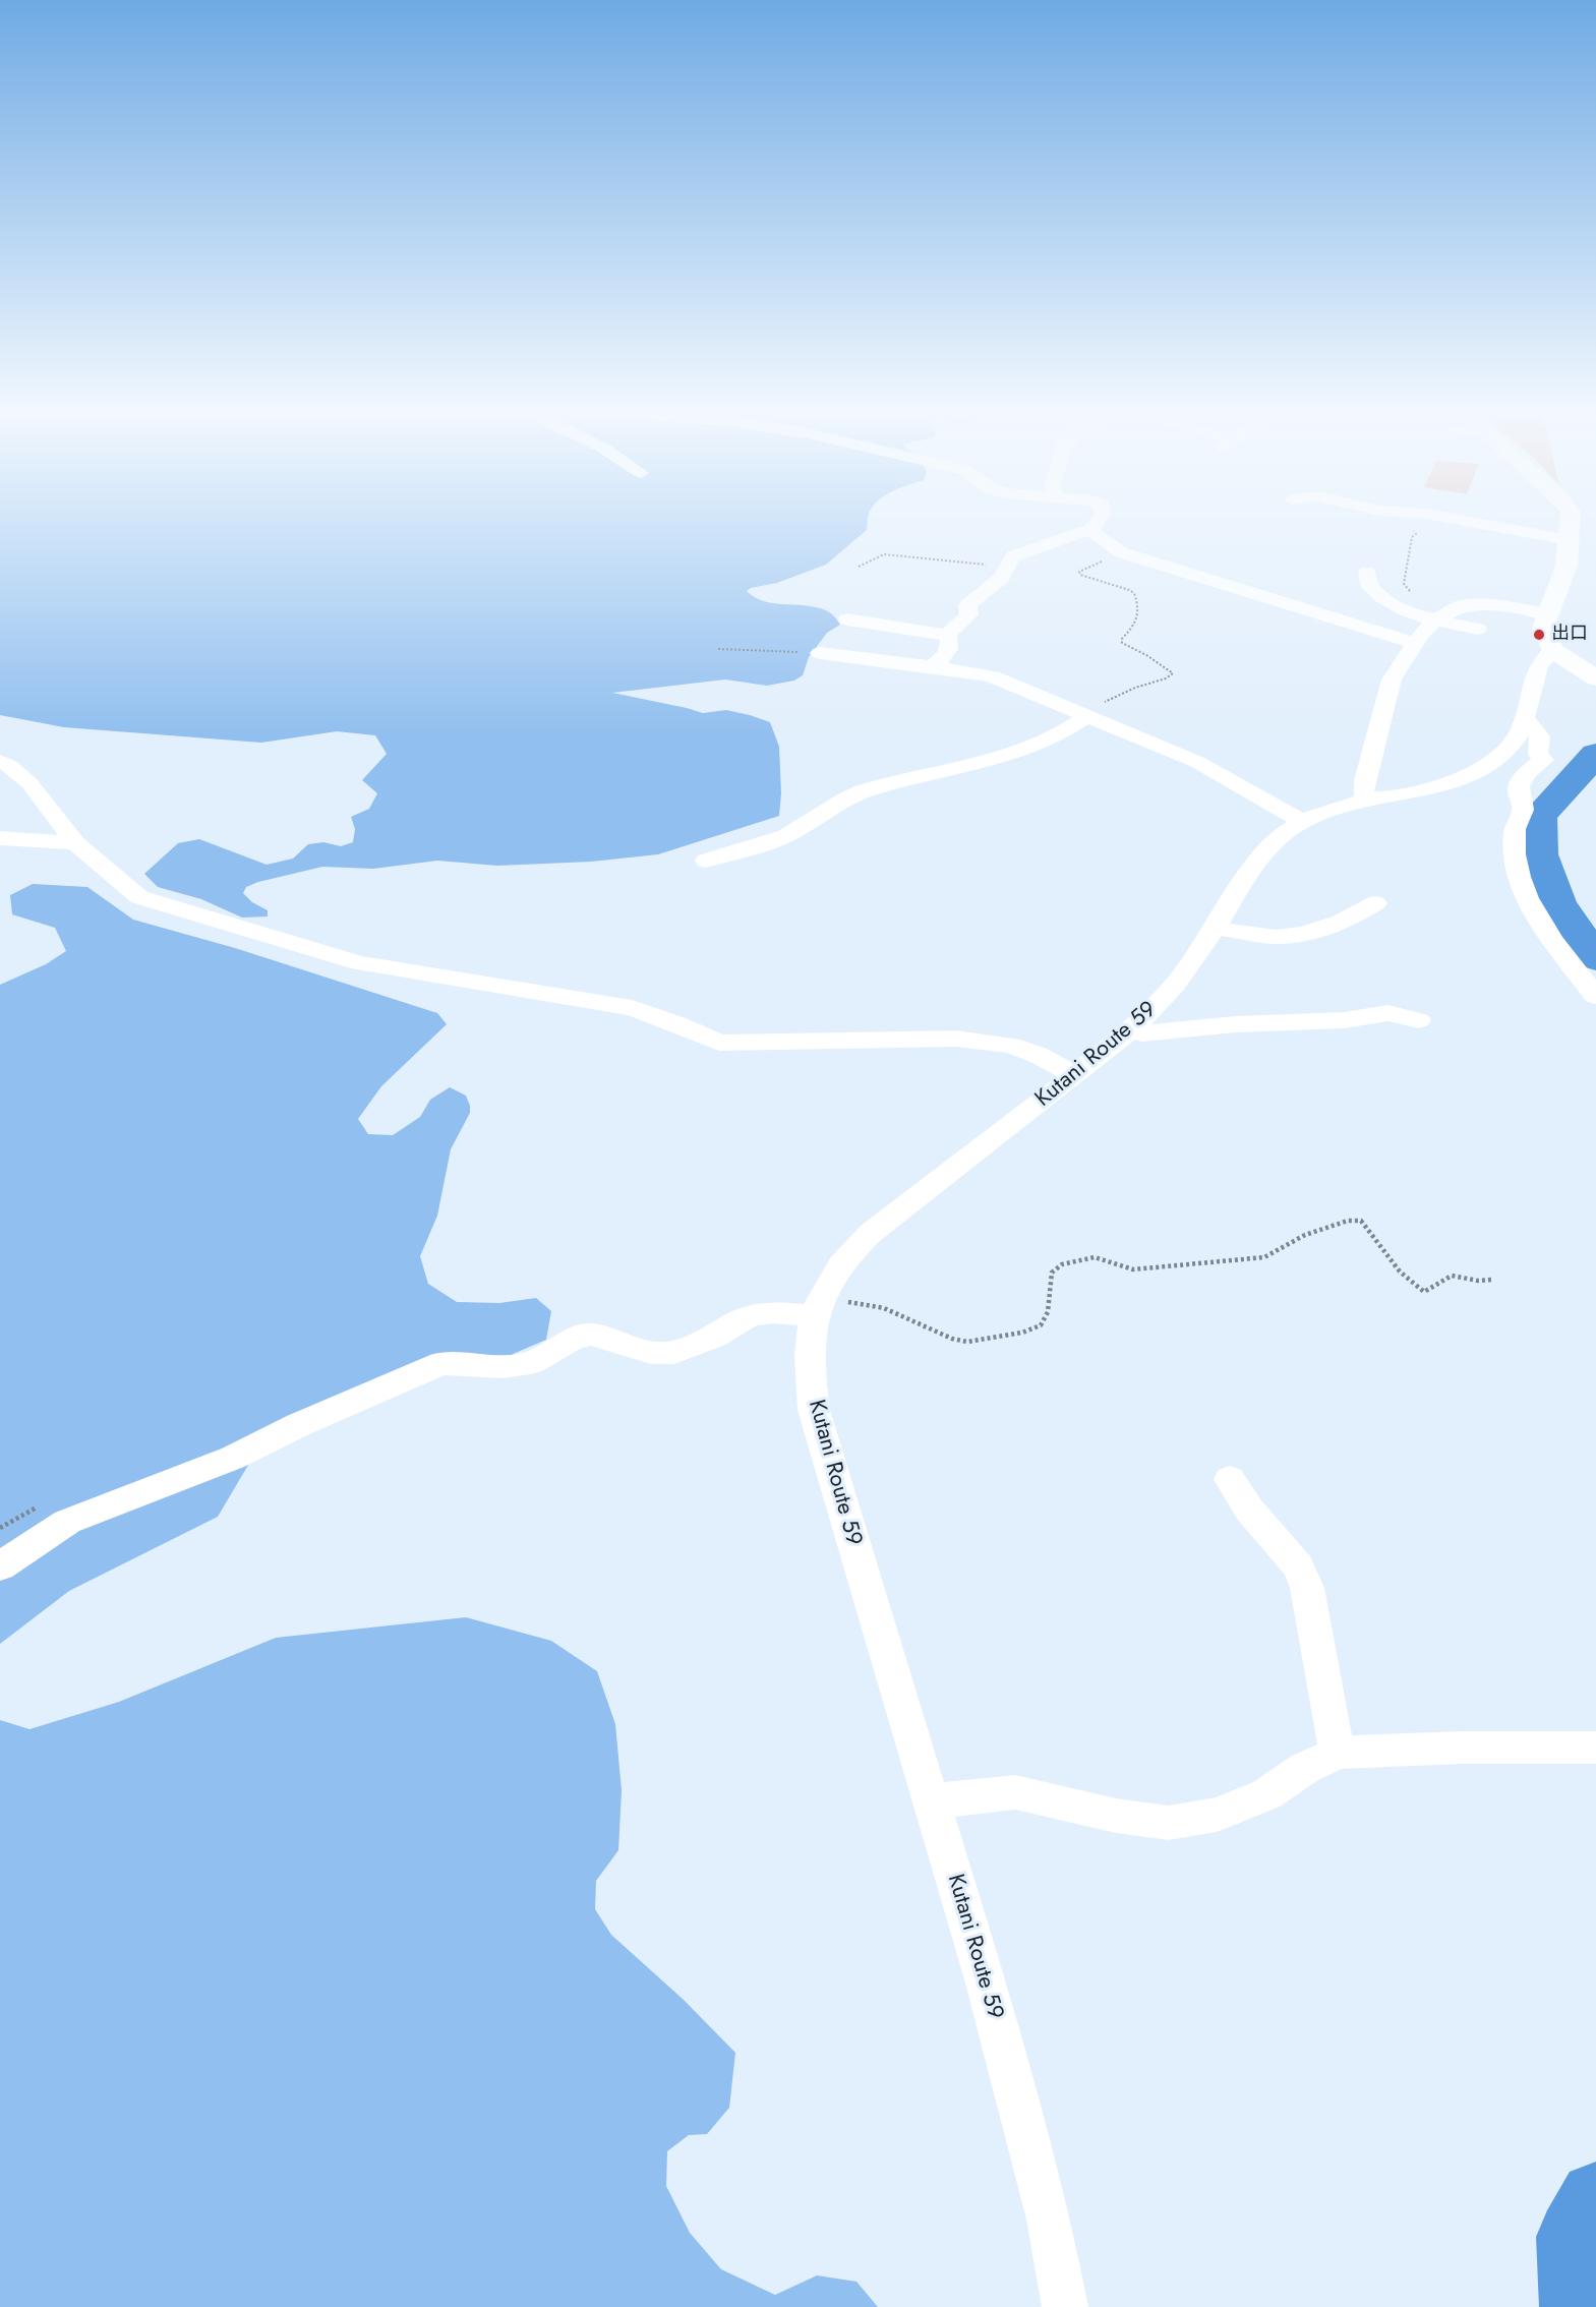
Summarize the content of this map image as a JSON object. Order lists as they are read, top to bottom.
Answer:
{
  "streets": {
    "street": ["Kutani Route 59"]
  },
  "places": ["出口"]
}
